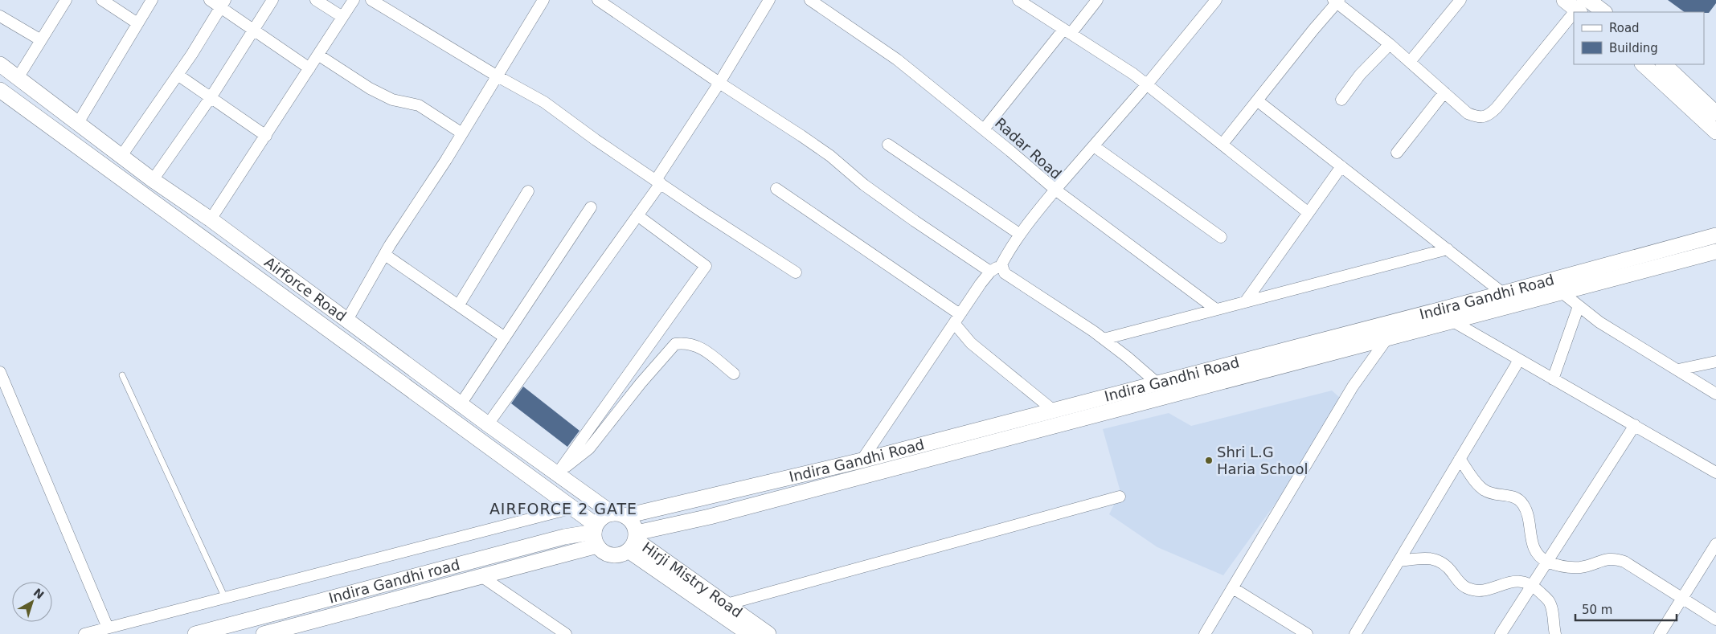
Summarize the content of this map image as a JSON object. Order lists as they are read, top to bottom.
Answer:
{
  "streets": {
    "main road": [
      "Airforce Road",
      "Indira Gandhi Road",
      "Hirji Mistry Road",
      "Indira Gandhi road"
    ],
    "street": ["Radar Road"]
  },
  "crossings": [
    ["Airforce Road", "Indira Gandhi Road"],
    ["Airforce Road", "Hirji Mistry Road"],
    ["Airforce Road", "Indira Gandhi road"],
    ["Indira Gandhi Road", "Hirji Mistry Road"],
    ["Indira Gandhi Road", "Indira Gandhi road"],
    ["Hirji Mistry Road", "Indira Gandhi road"]
  ],
  "districts": ["AIRFORCE 2 GATE"],
  "places": ["Shri L.G Haria School"],
  "legend": ["Road", "Building"],
  "scale_bar": "50 m",
  "north": "top right"
}
